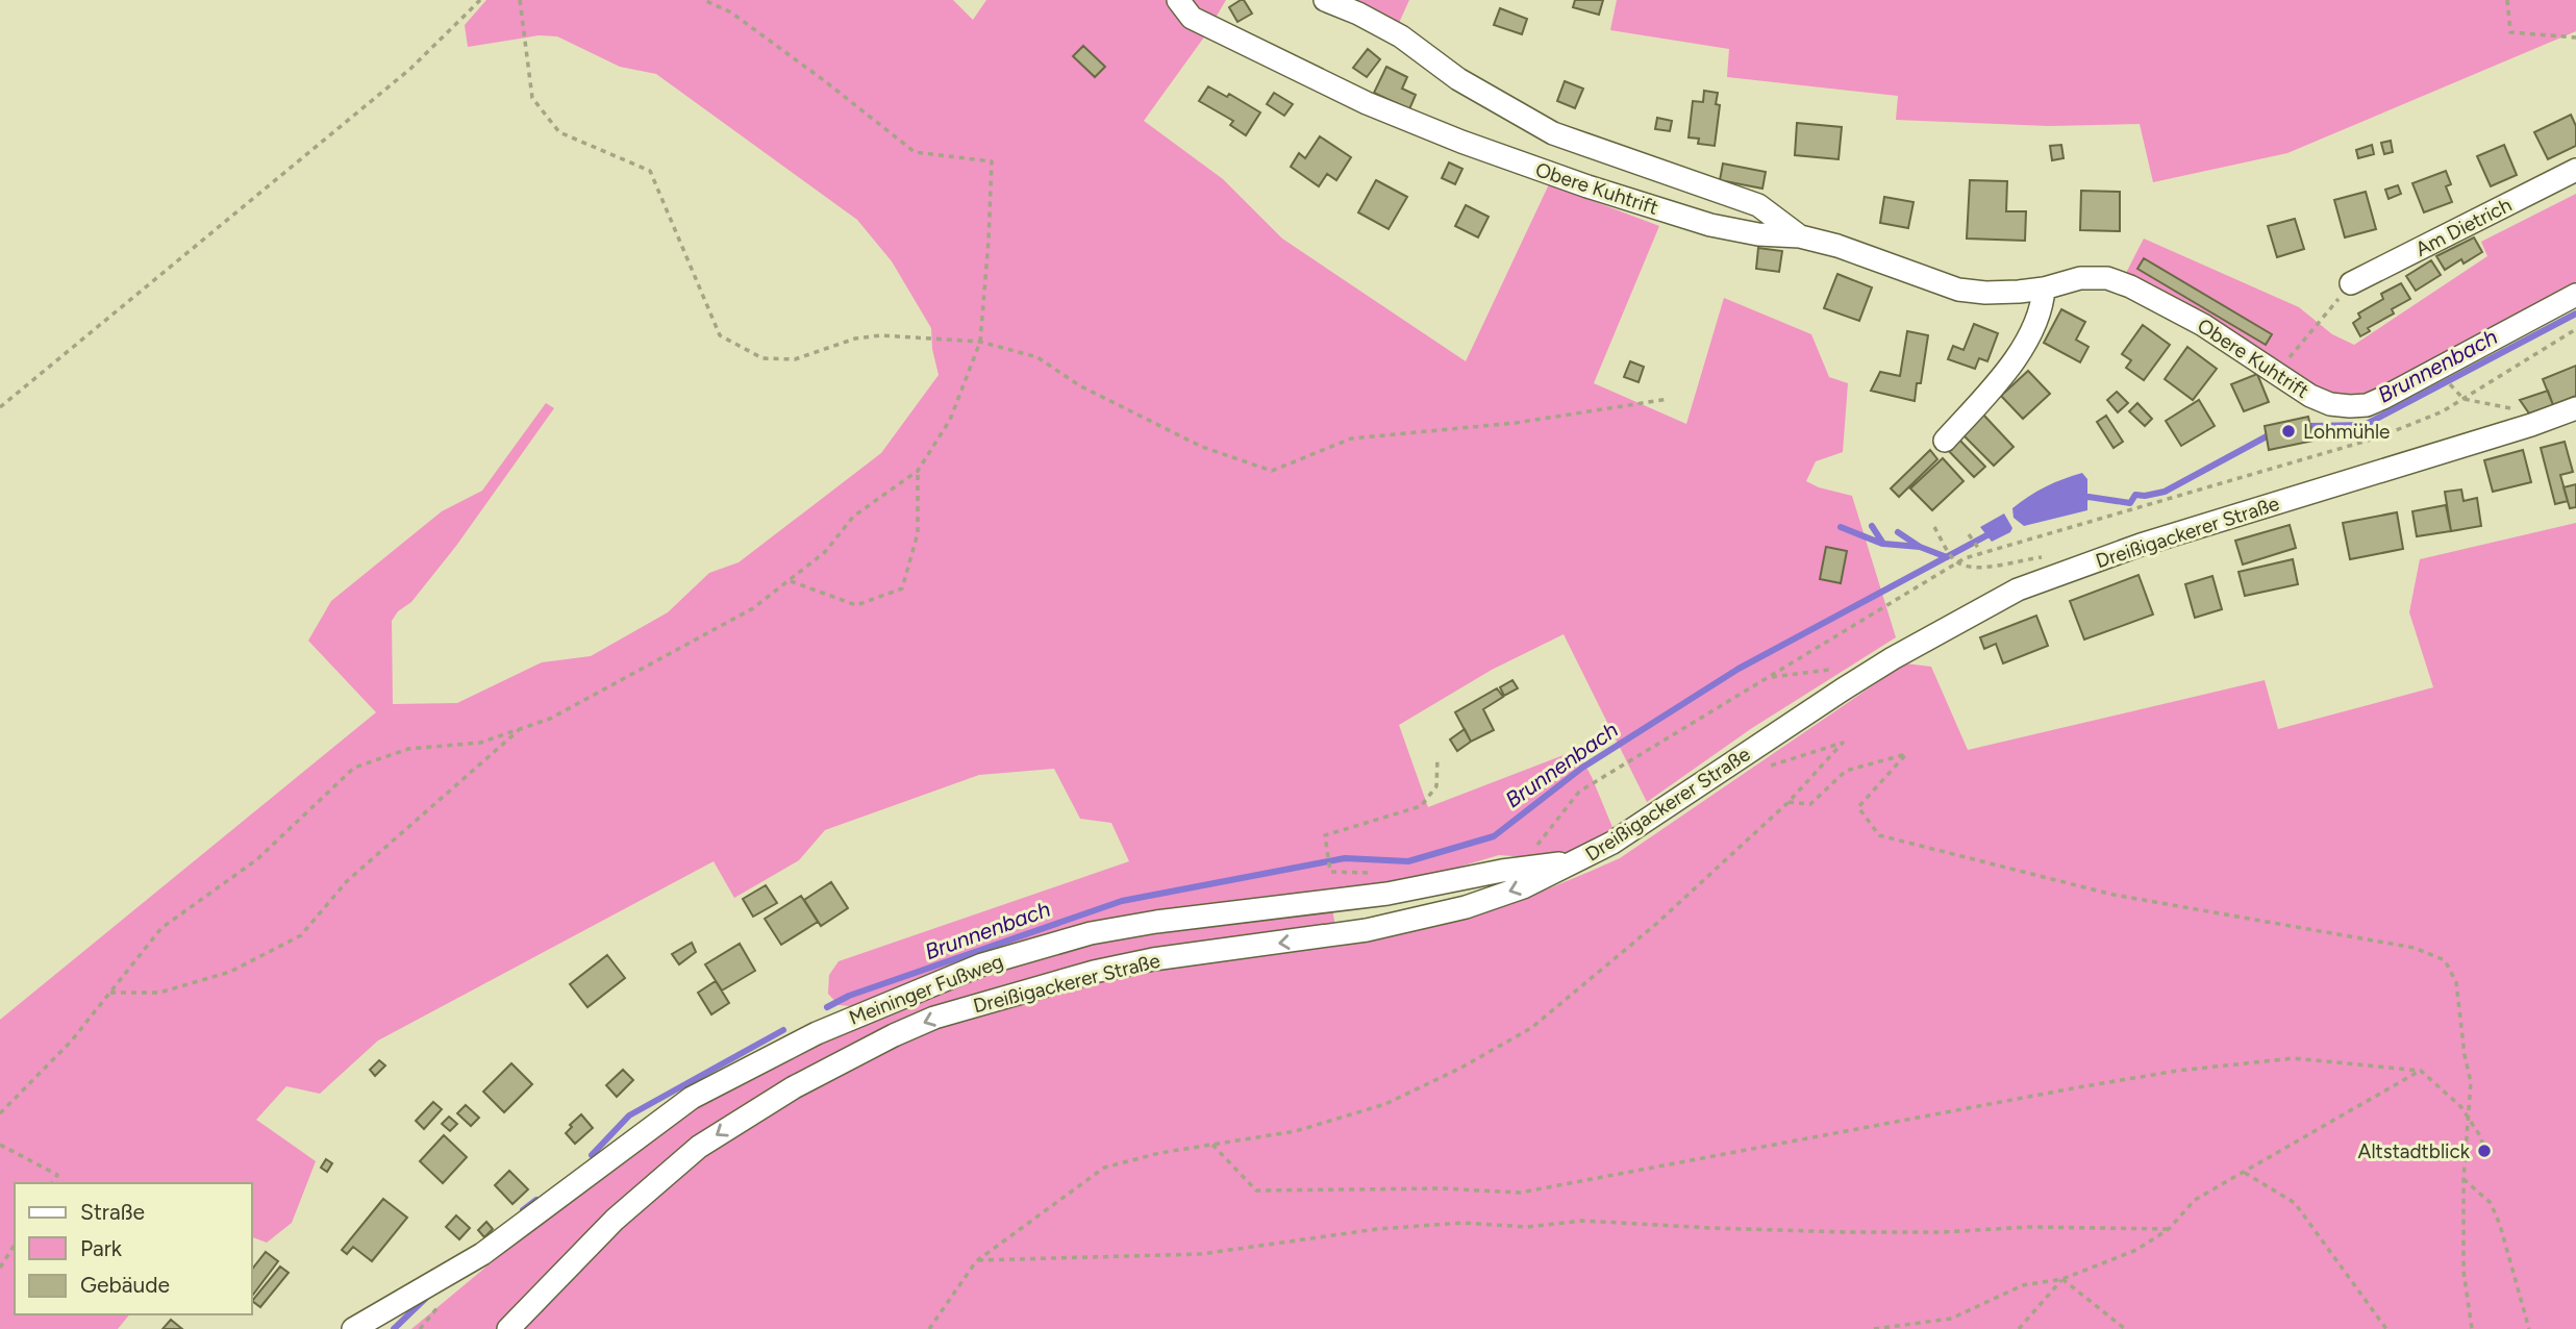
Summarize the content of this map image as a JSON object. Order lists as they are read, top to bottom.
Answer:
{
  "streets": {
    "street": [
      "Obere Kuhtrift",
      "Am Dietrich",
      "Dreißigackerer Straße",
      "Meininger Fußweg"
    ]
  },
  "crossings": [
    ["Dreißigackerer Straße", "Meininger Fußweg"]
  ],
  "one_way": ["Dreißigackerer Straße"],
  "water": ["Brunnenbach"],
  "places": ["Lohmühle", "Altstadtblick"],
  "legend": ["Straße", "Park", "Gebäude"]
}
